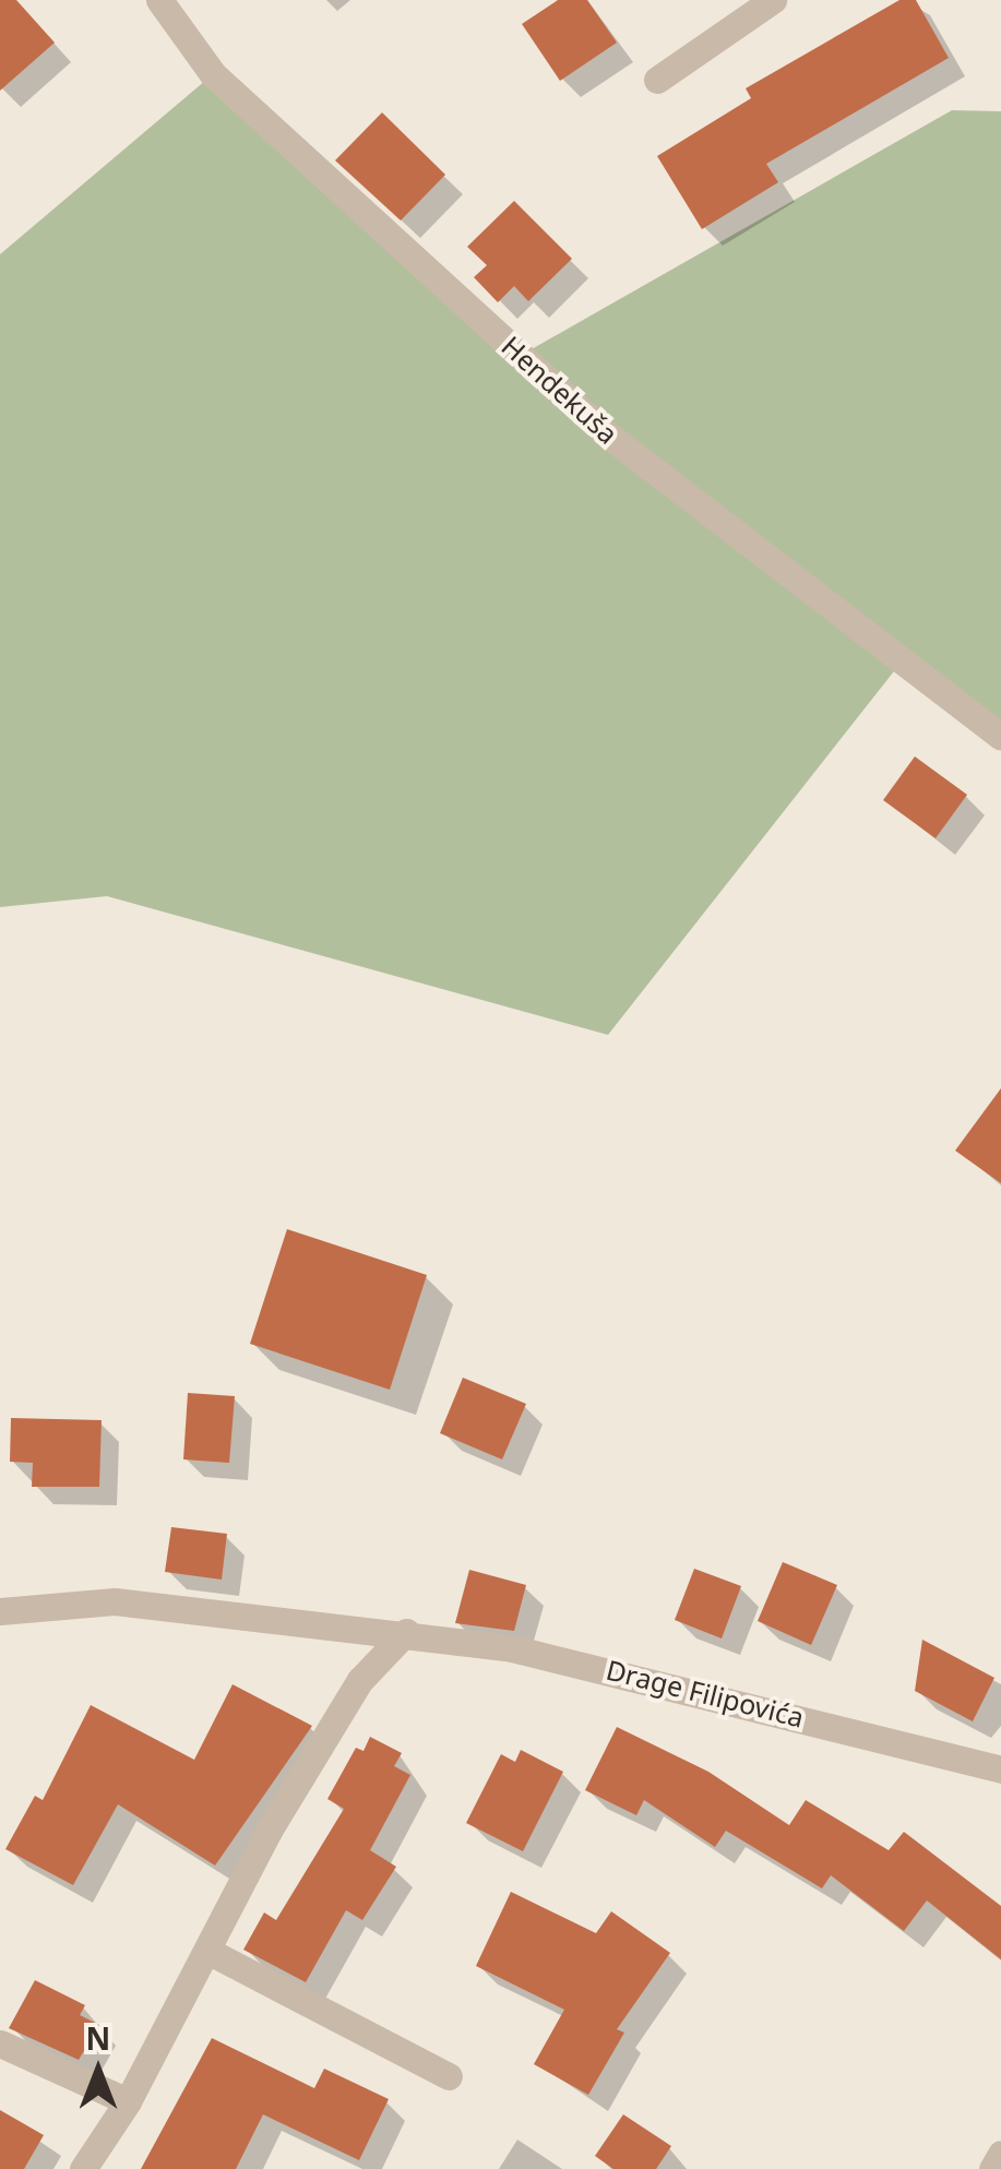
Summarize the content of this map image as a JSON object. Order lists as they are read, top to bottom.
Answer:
{
  "streets": {
    "street": ["Hendekuša", "Drage Filipovića"]
  },
  "north": "top"
}
